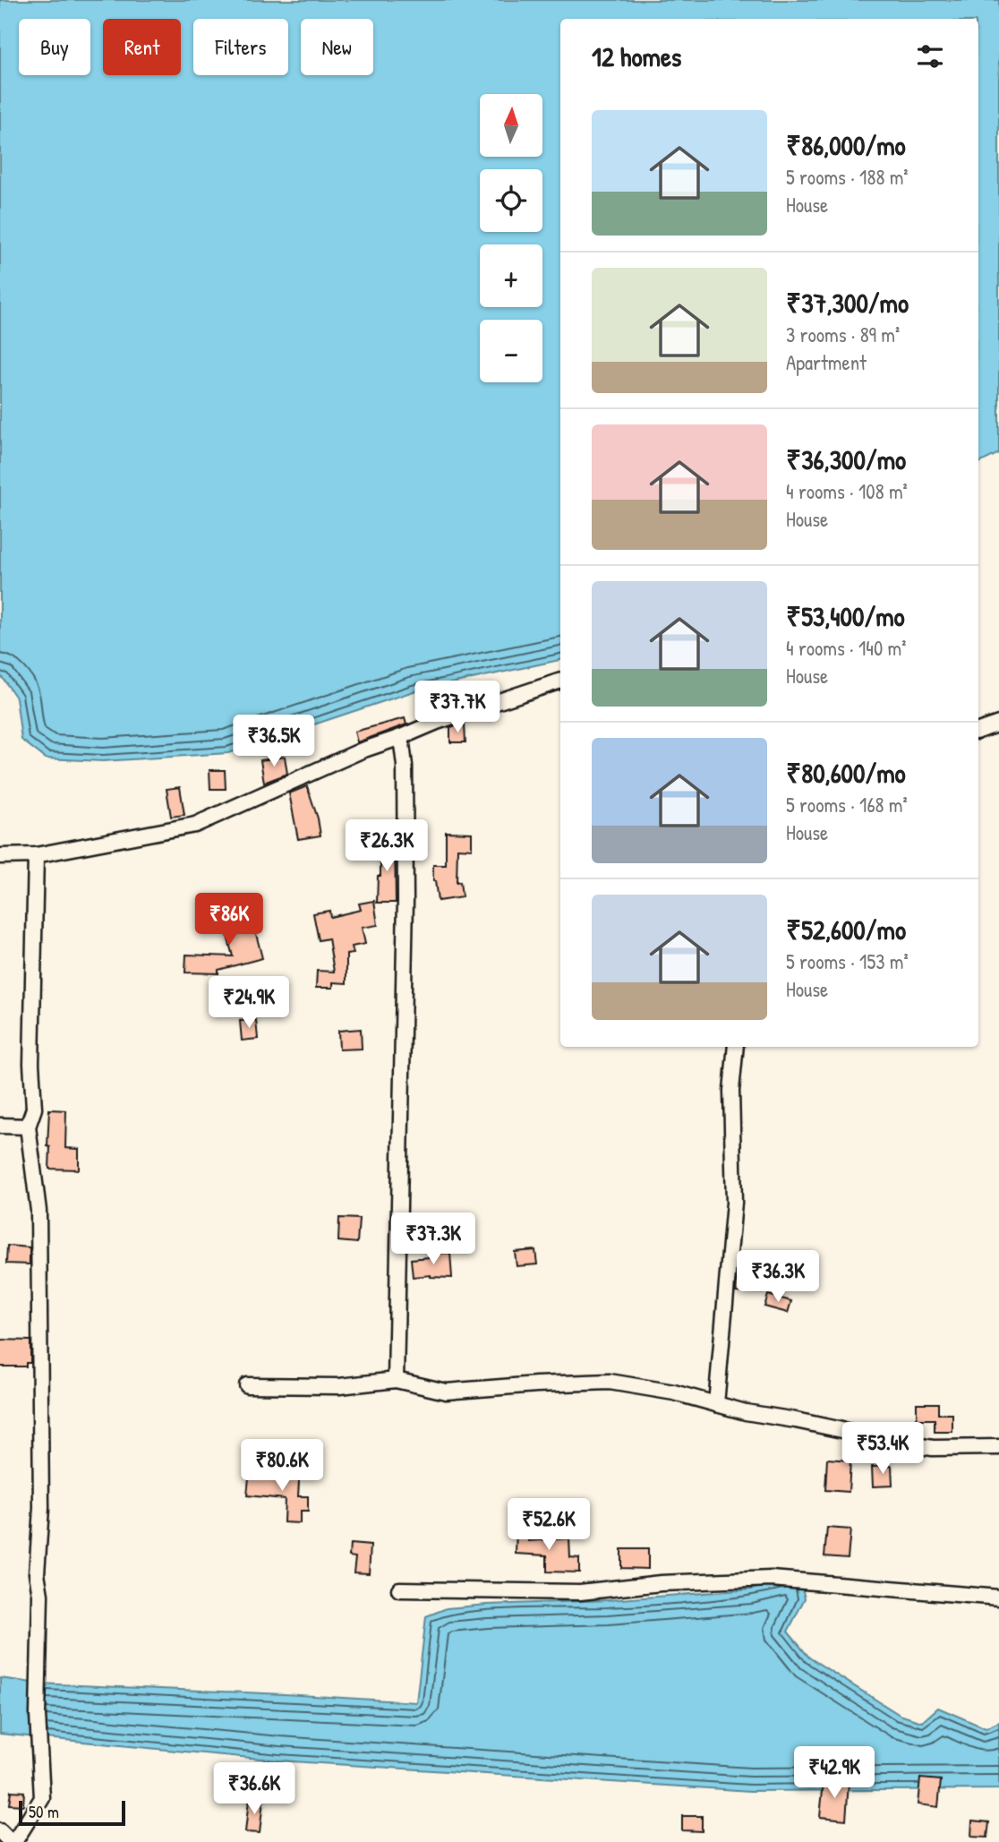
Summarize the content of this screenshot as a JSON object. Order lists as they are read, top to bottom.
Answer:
{
  "scale_bar": "50 m",
  "north": "top",
  "page": {
    "chip": [
      "Buy",
      "Rent",
      "Filters",
      "New"
    ],
    "heading": "12 homes",
    "map_buttons": ["+", "−"],
    "list": [
      {
        "name": "₹86,000/mo",
        "note": "5 rooms · 188 m² · House"
      },
      {
        "name": "₹37,300/mo",
        "note": "3 rooms · 89 m² · Apartment"
      },
      {
        "name": "₹36,300/mo",
        "note": "4 rooms · 108 m² · House"
      },
      {
        "name": "₹53,400/mo",
        "note": "4 rooms · 140 m² · House"
      },
      {
        "name": "₹80,600/mo",
        "note": "5 rooms · 168 m² · House"
      },
      {
        "name": "₹52,600/mo",
        "note": "5 rooms · 153 m² · House"
      }
    ],
    "price": [
      "₹37.7K",
      "₹36.5K",
      "₹26.3K",
      "₹86K",
      "₹24.9K",
      "₹37.3K",
      "₹36.3K",
      "₹53.4K",
      "₹80.6K",
      "₹52.6K",
      "₹42.9K",
      "₹36.6K"
    ],
    "scale": "50 m"
  }
}
